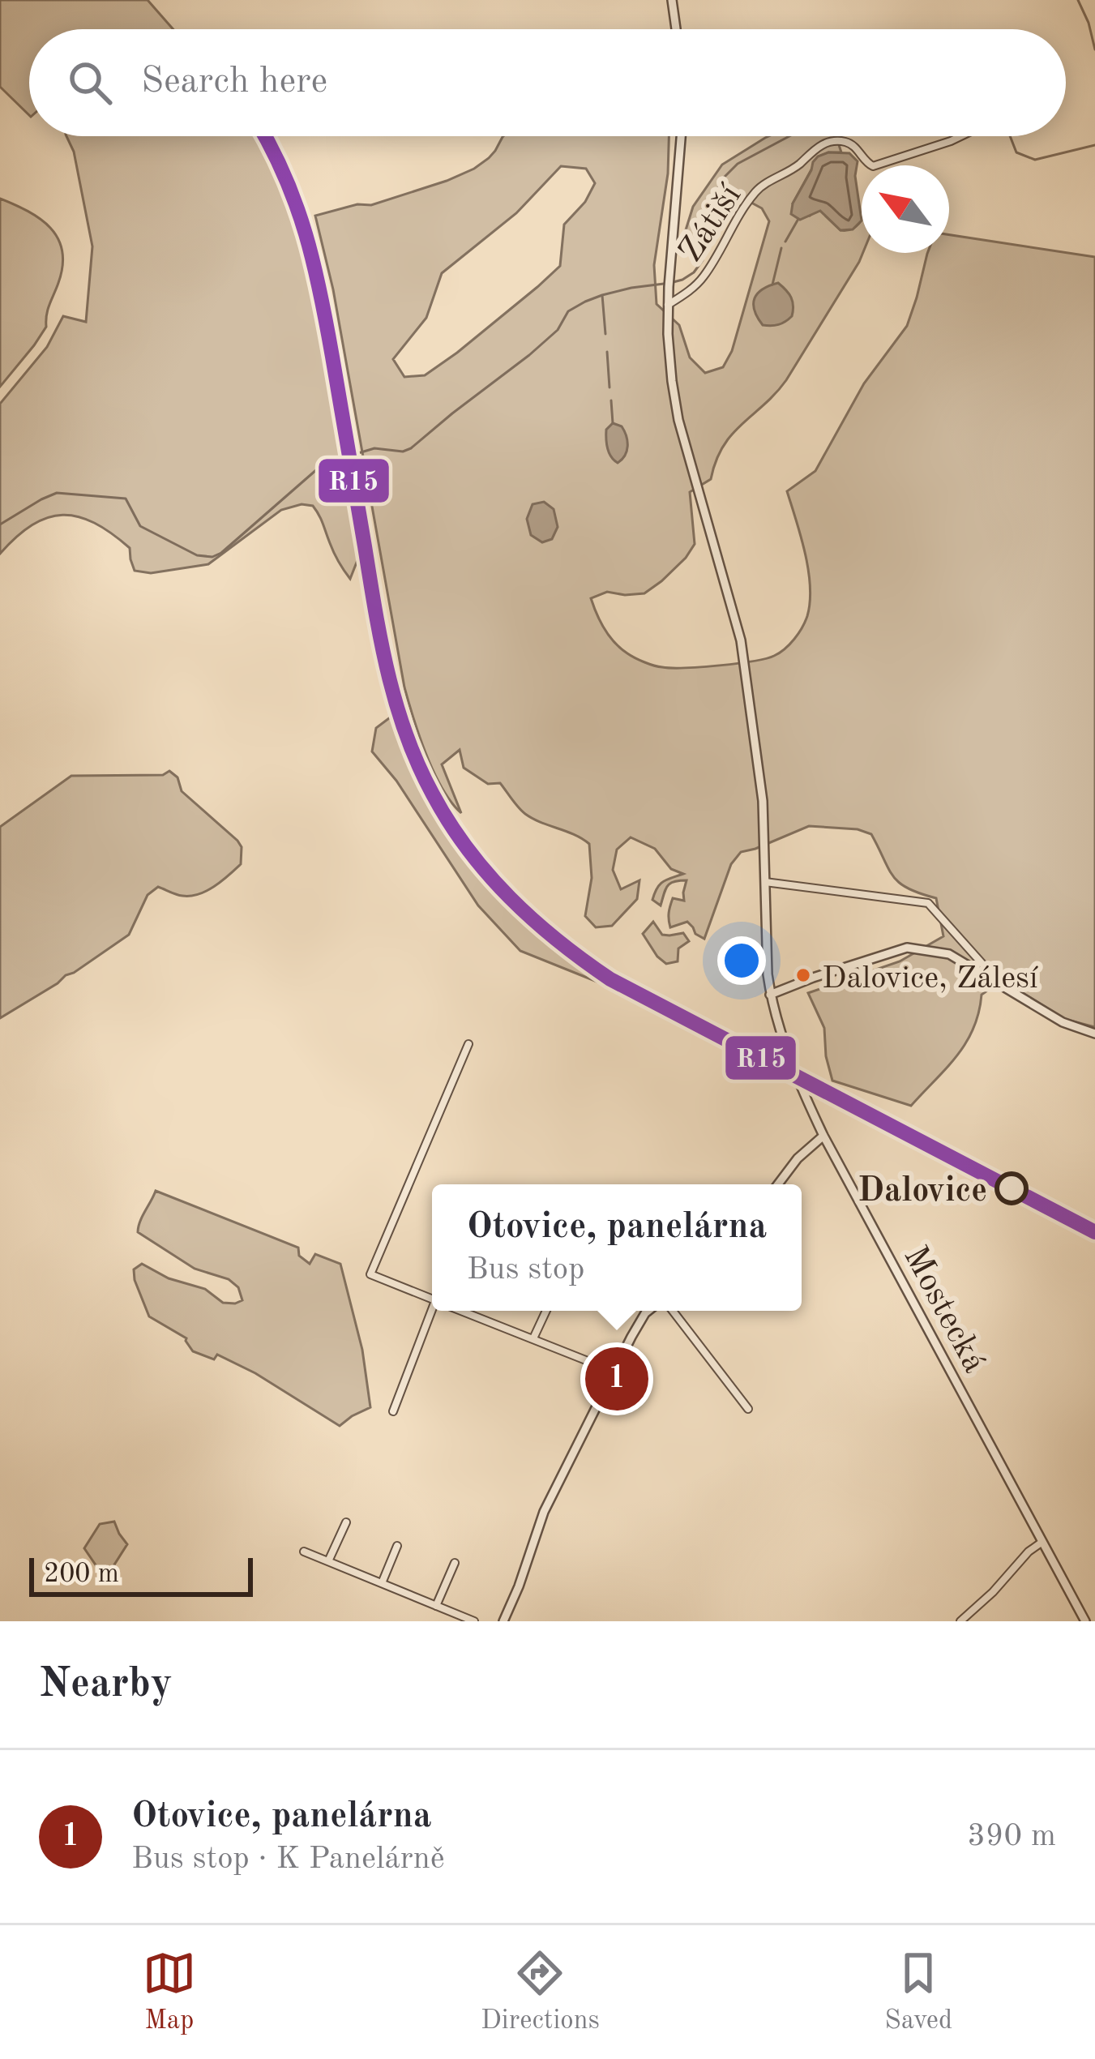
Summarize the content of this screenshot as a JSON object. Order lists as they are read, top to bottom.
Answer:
{
  "streets": {
    "street": ["Zátiší", "Mostecká"]
  },
  "crossings": [
    ["Zátiší", "Mostecká"]
  ],
  "places": ["Dalovice, Zálesí", "Dalovice"],
  "lines": ["transit line R15"],
  "scale_bar": "200 m",
  "north": "top left",
  "page": {
    "search": "Search here",
    "popup": ["Otovice, panelárna", "Bus stop"],
    "pins": "1",
    "scale": "200 m",
    "heading": "Nearby",
    "list": [
      {
        "mark": "1",
        "name": "Otovice, panelárna",
        "note": "Bus stop · K Panelárně",
        "value": "390 m"
      }
    ],
    "nav": ["Map", "Directions", "Saved"]
  }
}
